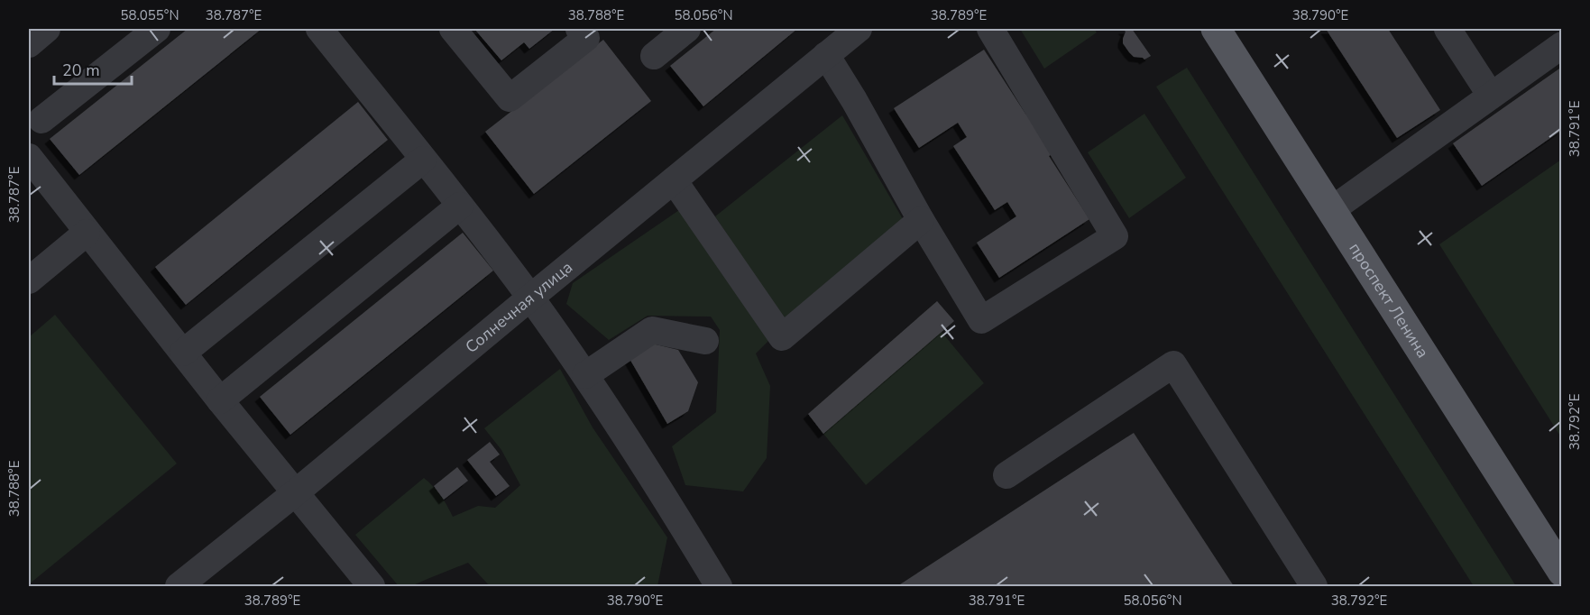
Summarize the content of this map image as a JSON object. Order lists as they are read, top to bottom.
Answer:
{
  "streets": {
    "main road": ["проспект Ленина"],
    "street": ["Солнечная улица"]
  },
  "scale_bar": "20 m",
  "coordinates": [
    "58.055°N",
    "38.787°E",
    "38.788°E",
    "58.056°N",
    "38.789°E",
    "38.790°E",
    "38.791°E",
    "38.792°E"
  ]
}
